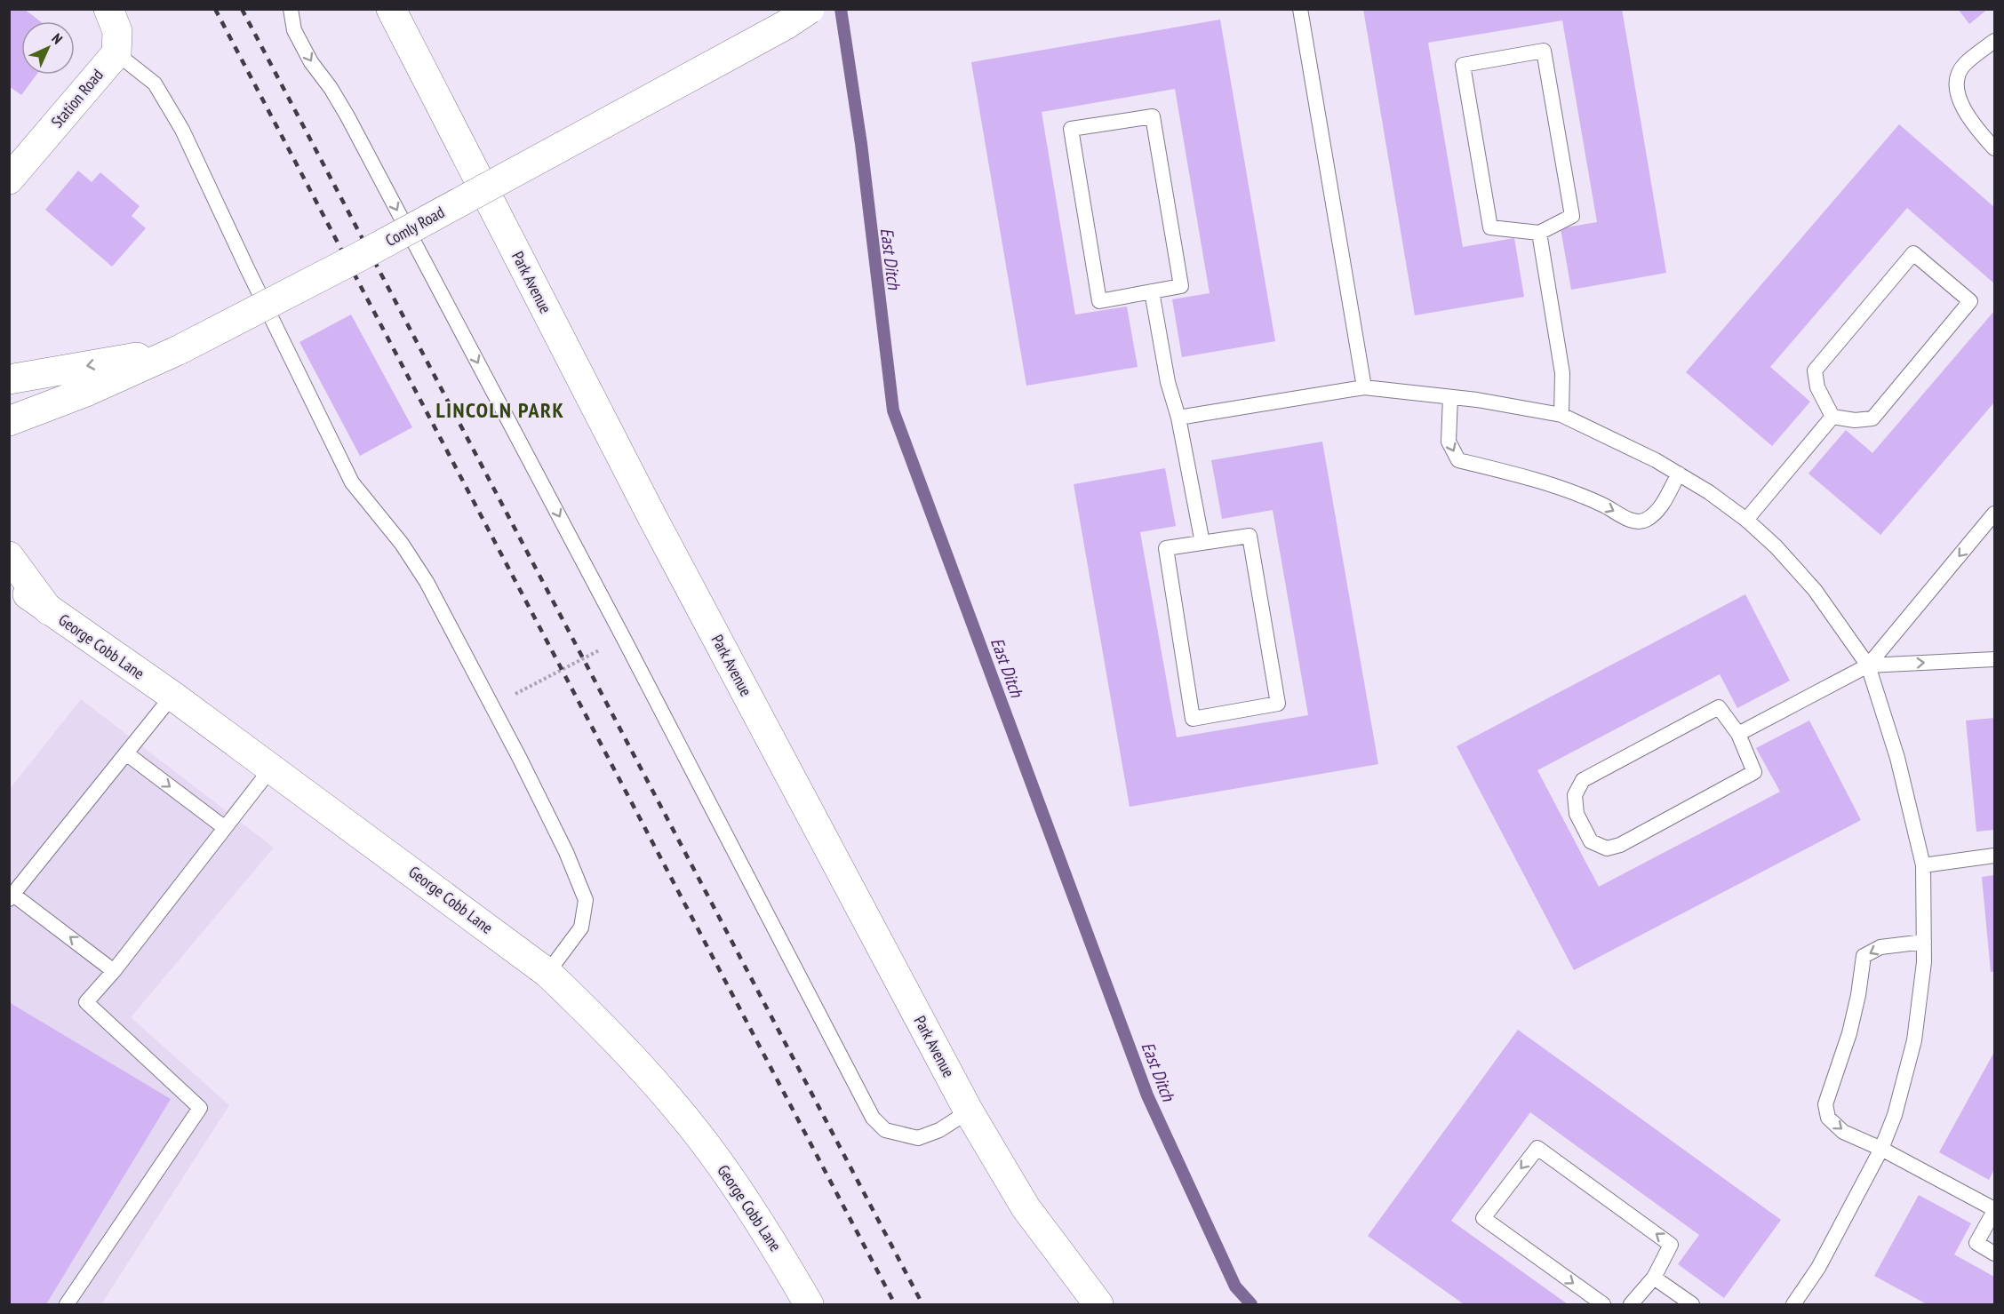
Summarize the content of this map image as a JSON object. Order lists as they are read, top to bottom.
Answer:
{
  "streets": {
    "street": [
      "Station Road",
      "Comly Road",
      "Park Avenue",
      "George Cobb Lane"
    ]
  },
  "districts": ["LINCOLN PARK"],
  "water": ["East Ditch"],
  "north": "top right"
}
